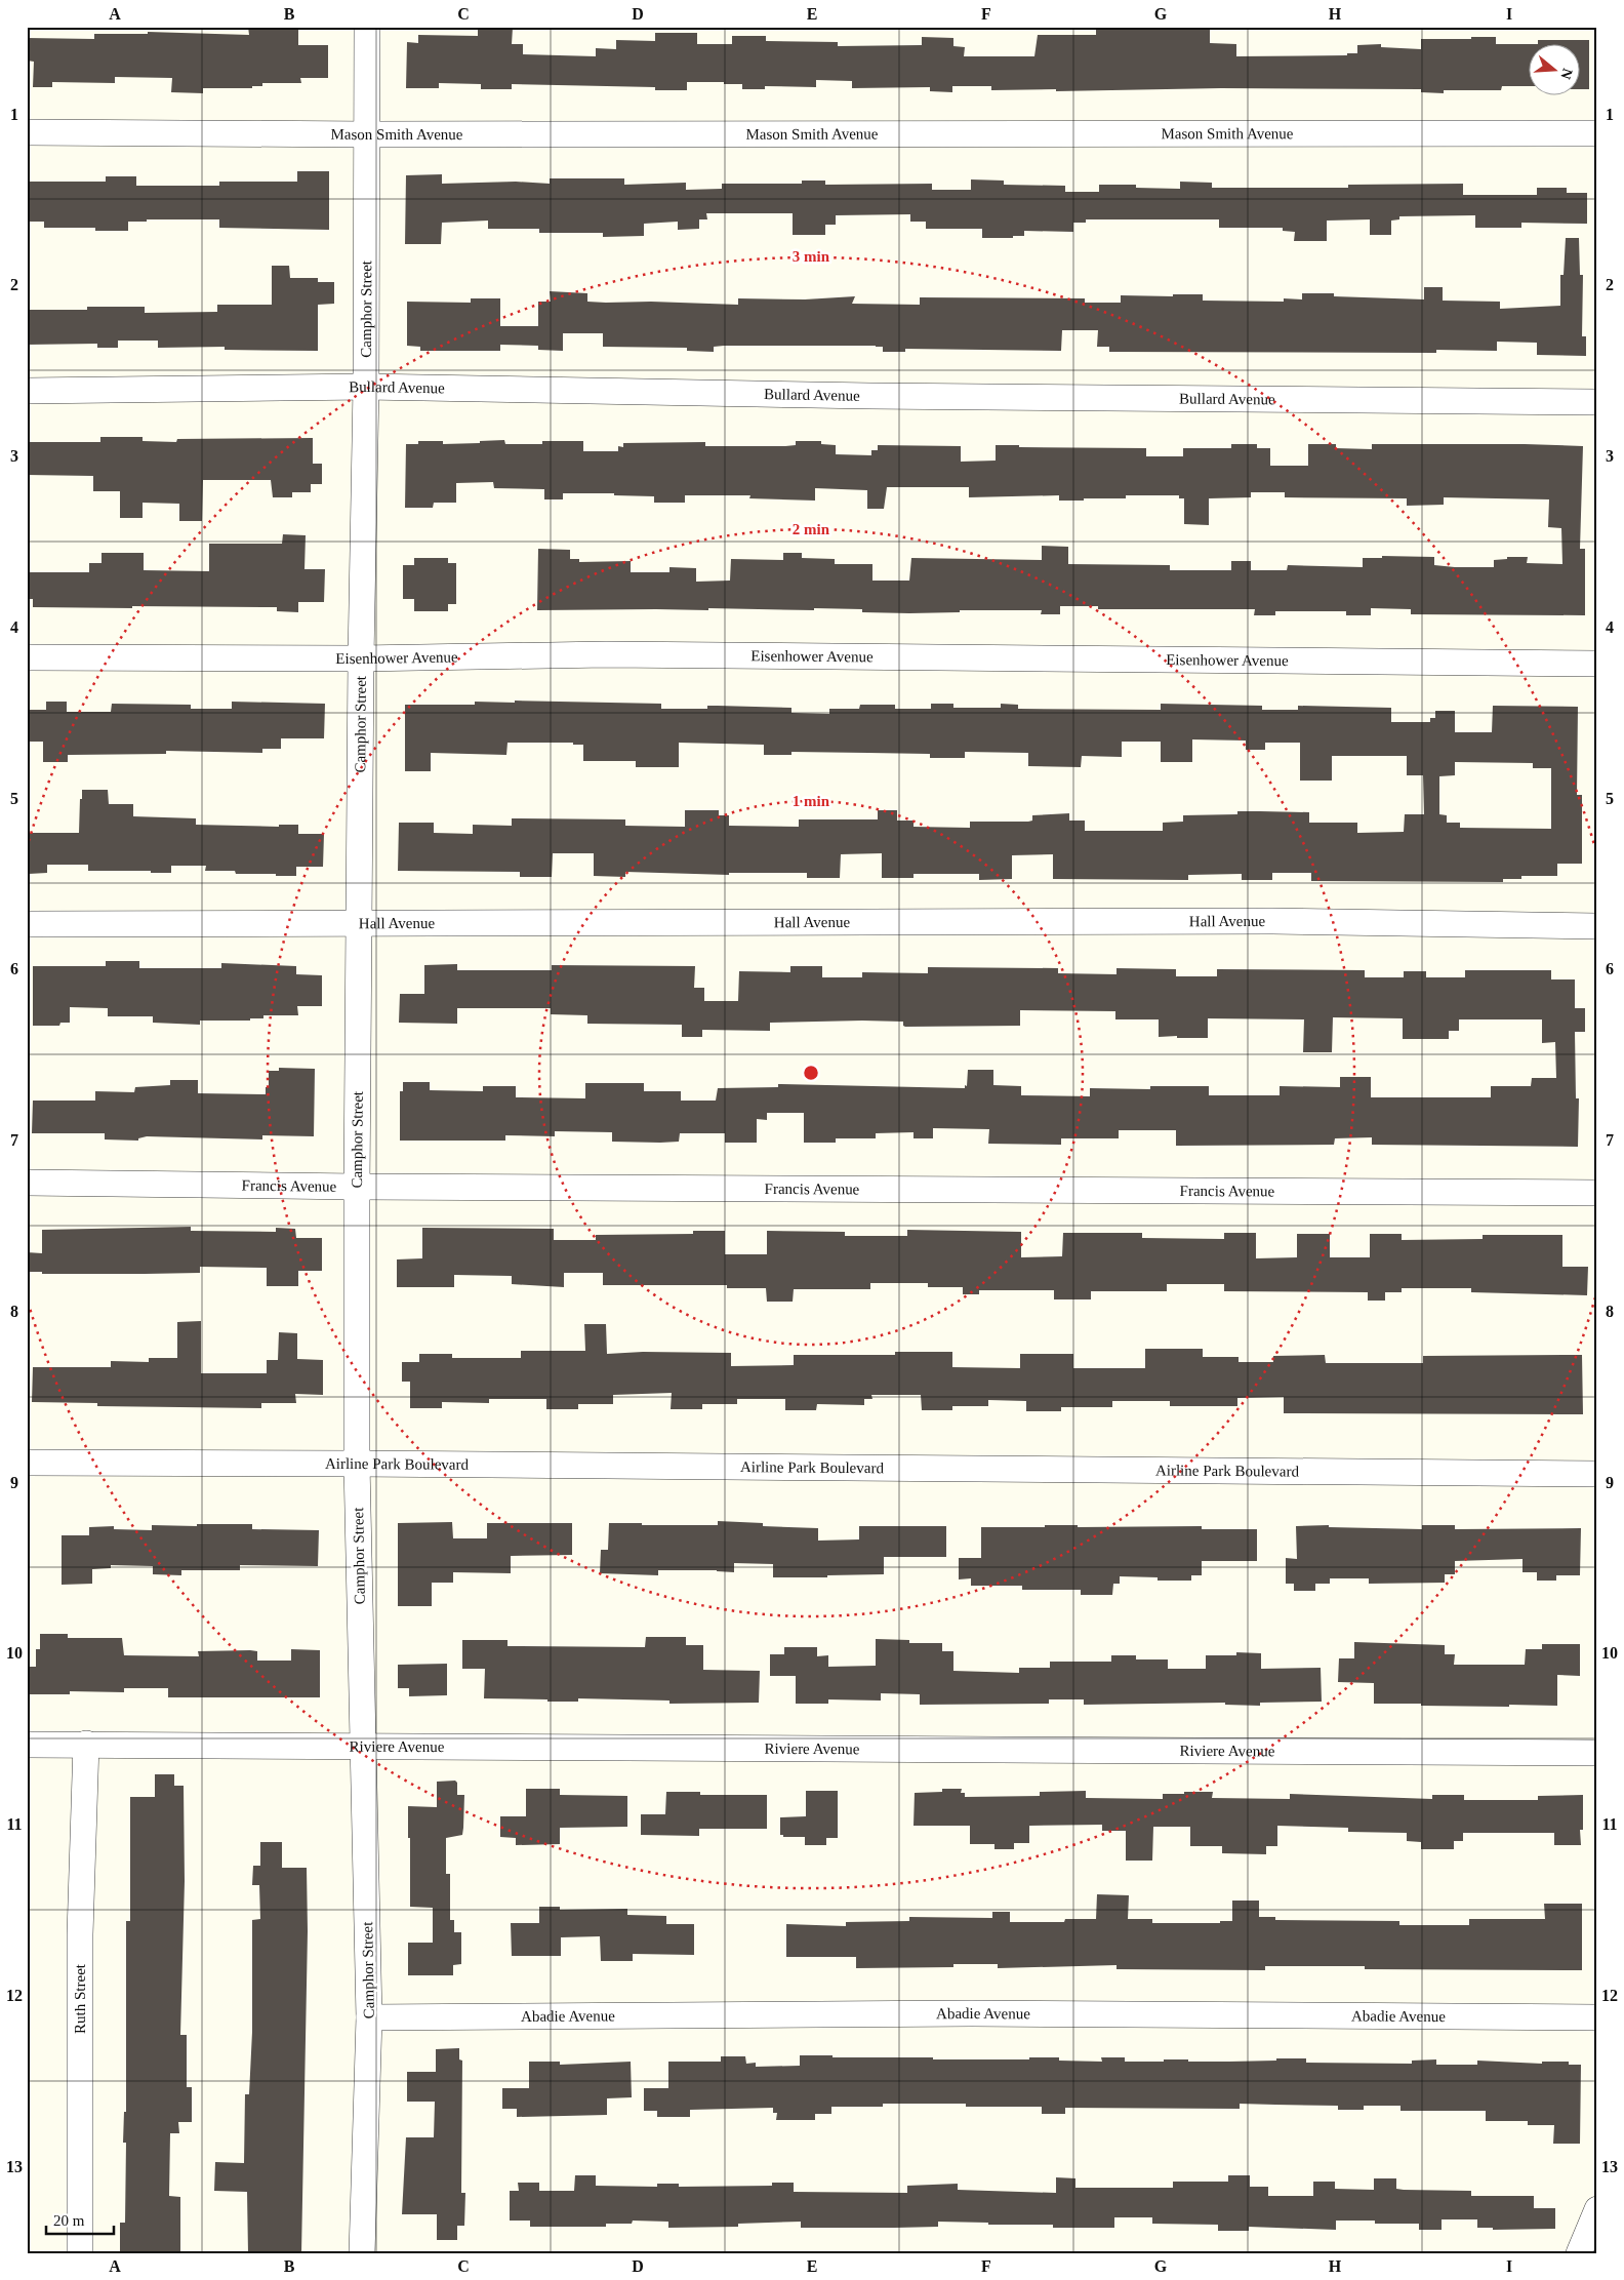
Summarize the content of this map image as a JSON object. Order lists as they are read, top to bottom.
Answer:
{
  "streets": {
    "street": [
      "Mason Smith Avenue",
      "Camphor Street",
      "Bullard Avenue",
      "Eisenhower Avenue",
      "Hall Avenue",
      "Francis Avenue",
      "Airline Park Boulevard",
      "Riviere Avenue",
      "Ruth Street",
      "Abadie Avenue"
    ]
  },
  "crossings": [
    ["Mason Smith Avenue", "Camphor Street"],
    ["Camphor Street", "Bullard Avenue"],
    ["Camphor Street", "Eisenhower Avenue"],
    ["Camphor Street", "Hall Avenue"],
    ["Camphor Street", "Francis Avenue"],
    ["Camphor Street", "Airline Park Boulevard"],
    ["Camphor Street", "Riviere Avenue"],
    ["Camphor Street", "Abadie Avenue"],
    ["Riviere Avenue", "Ruth Street"]
  ],
  "scale_bar": "20 m",
  "north": "right",
  "grid": {
    "columns": [
      "A",
      "B",
      "C",
      "D",
      "E",
      "F",
      "G",
      "H",
      "I"
    ],
    "rows": [
      "1",
      "2",
      "3",
      "4",
      "5",
      "6",
      "7",
      "8",
      "9",
      "10",
      "11",
      "12",
      "13"
    ]
  },
  "rings": ["3 min", "2 min", "1 min"]
}
